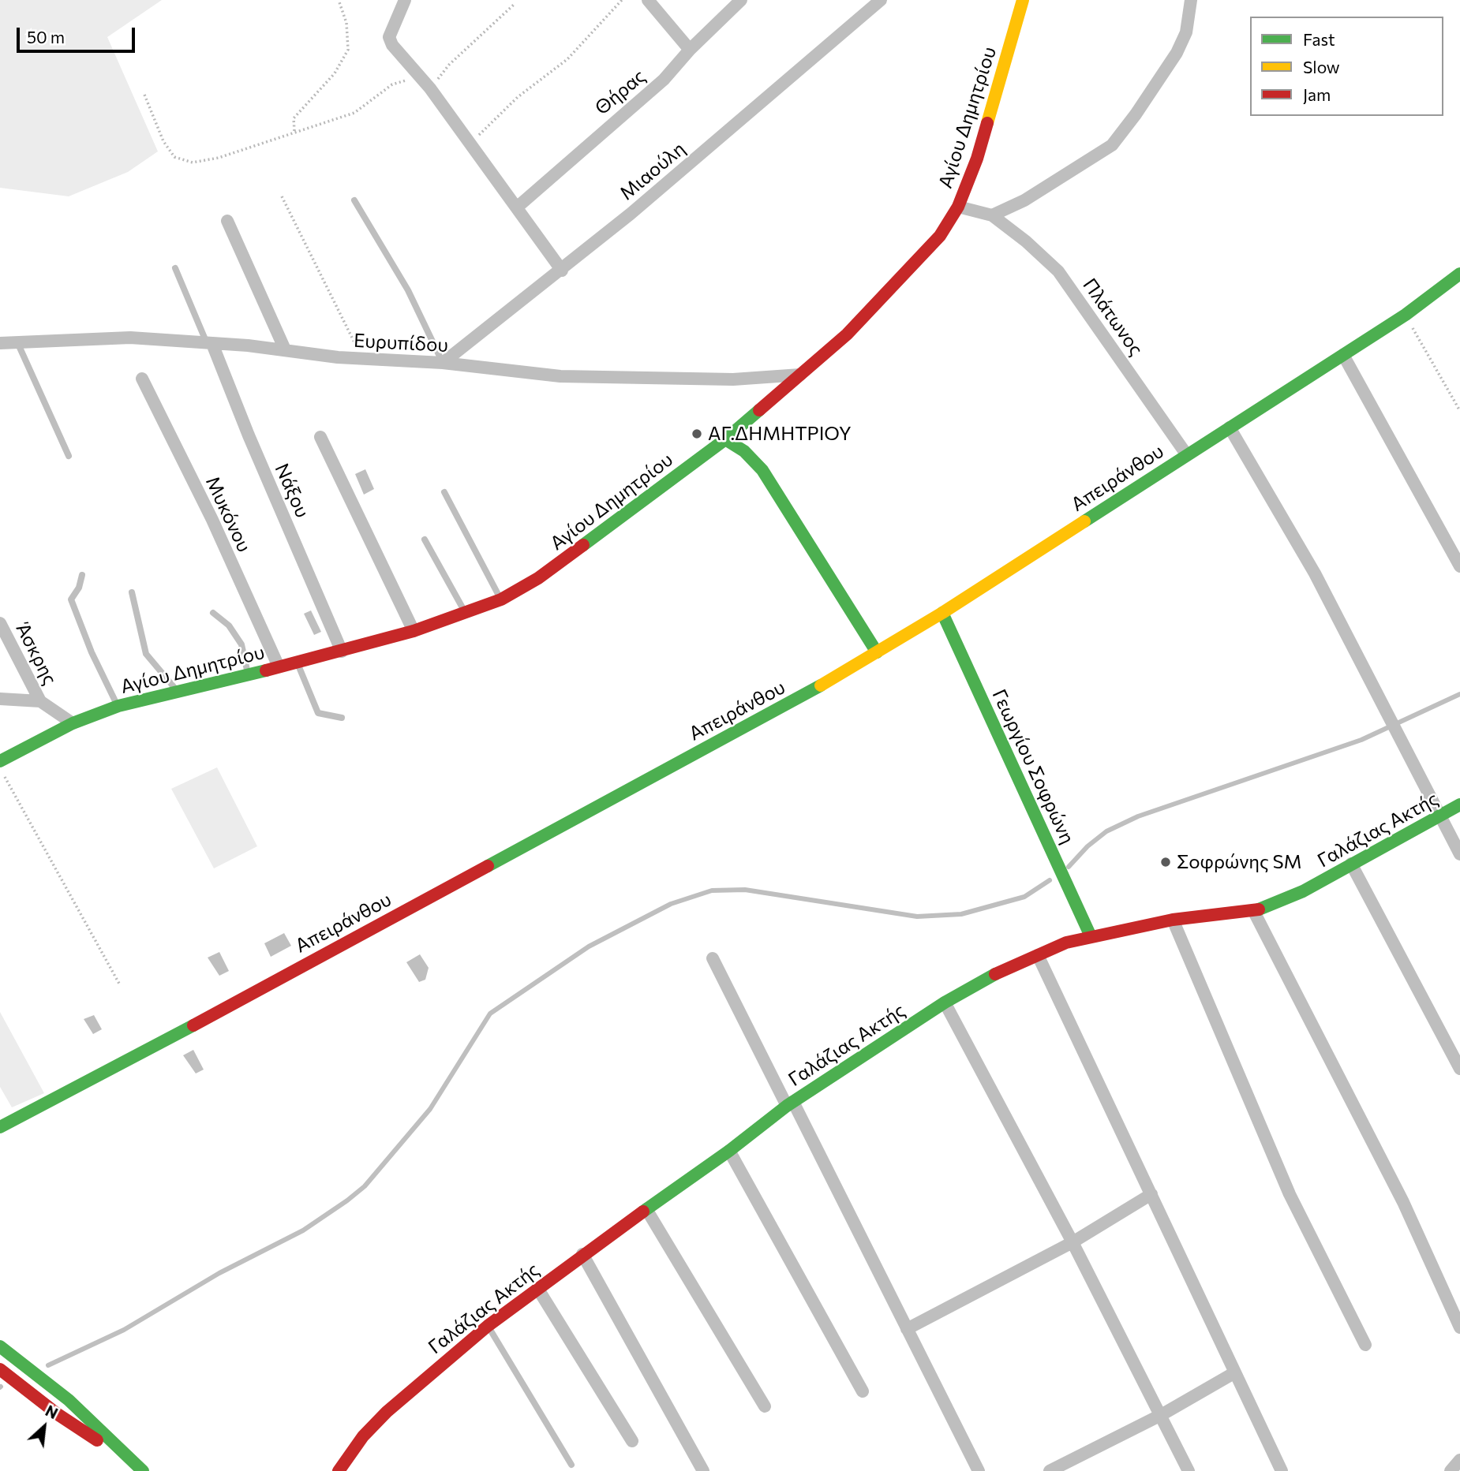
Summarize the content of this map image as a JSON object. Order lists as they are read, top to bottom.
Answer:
{
  "streets": {
    "street": [
      "Θήρας",
      "Αγίου Δημητρίου",
      "Μιαούλη",
      "Πλάτωνος",
      "Ευρυπίδου",
      "Απειράνθου",
      "Νάξου",
      "Μυκόνου",
      "Άσκρης",
      "Γεωργίου Σοφρώνη",
      "Γαλάζιας Ακτής"
    ]
  },
  "crossings": [
    ["Αγίου Δημητρίου", "Ευρυπίδου"],
    ["Αγίου Δημητρίου", "Νάξου"],
    ["Αγίου Δημητρίου", "Μυκόνου"],
    ["Μιαούλη", "Ευρυπίδου"],
    ["Πλάτωνος", "Απειράνθου"],
    ["Ευρυπίδου", "Νάξου"],
    ["Απειράνθου", "Γεωργίου Σοφρώνη"],
    ["Γεωργίου Σοφρώνη", "Γαλάζιας Ακτής"]
  ],
  "places": ["ΑΓ.ΔΗΜΗΤΡΙΟΥ", "Σοφρώνης SM"],
  "legend": ["Fast", "Slow", "Jam"],
  "scale_bar": "50 m",
  "north": "top right"
}
